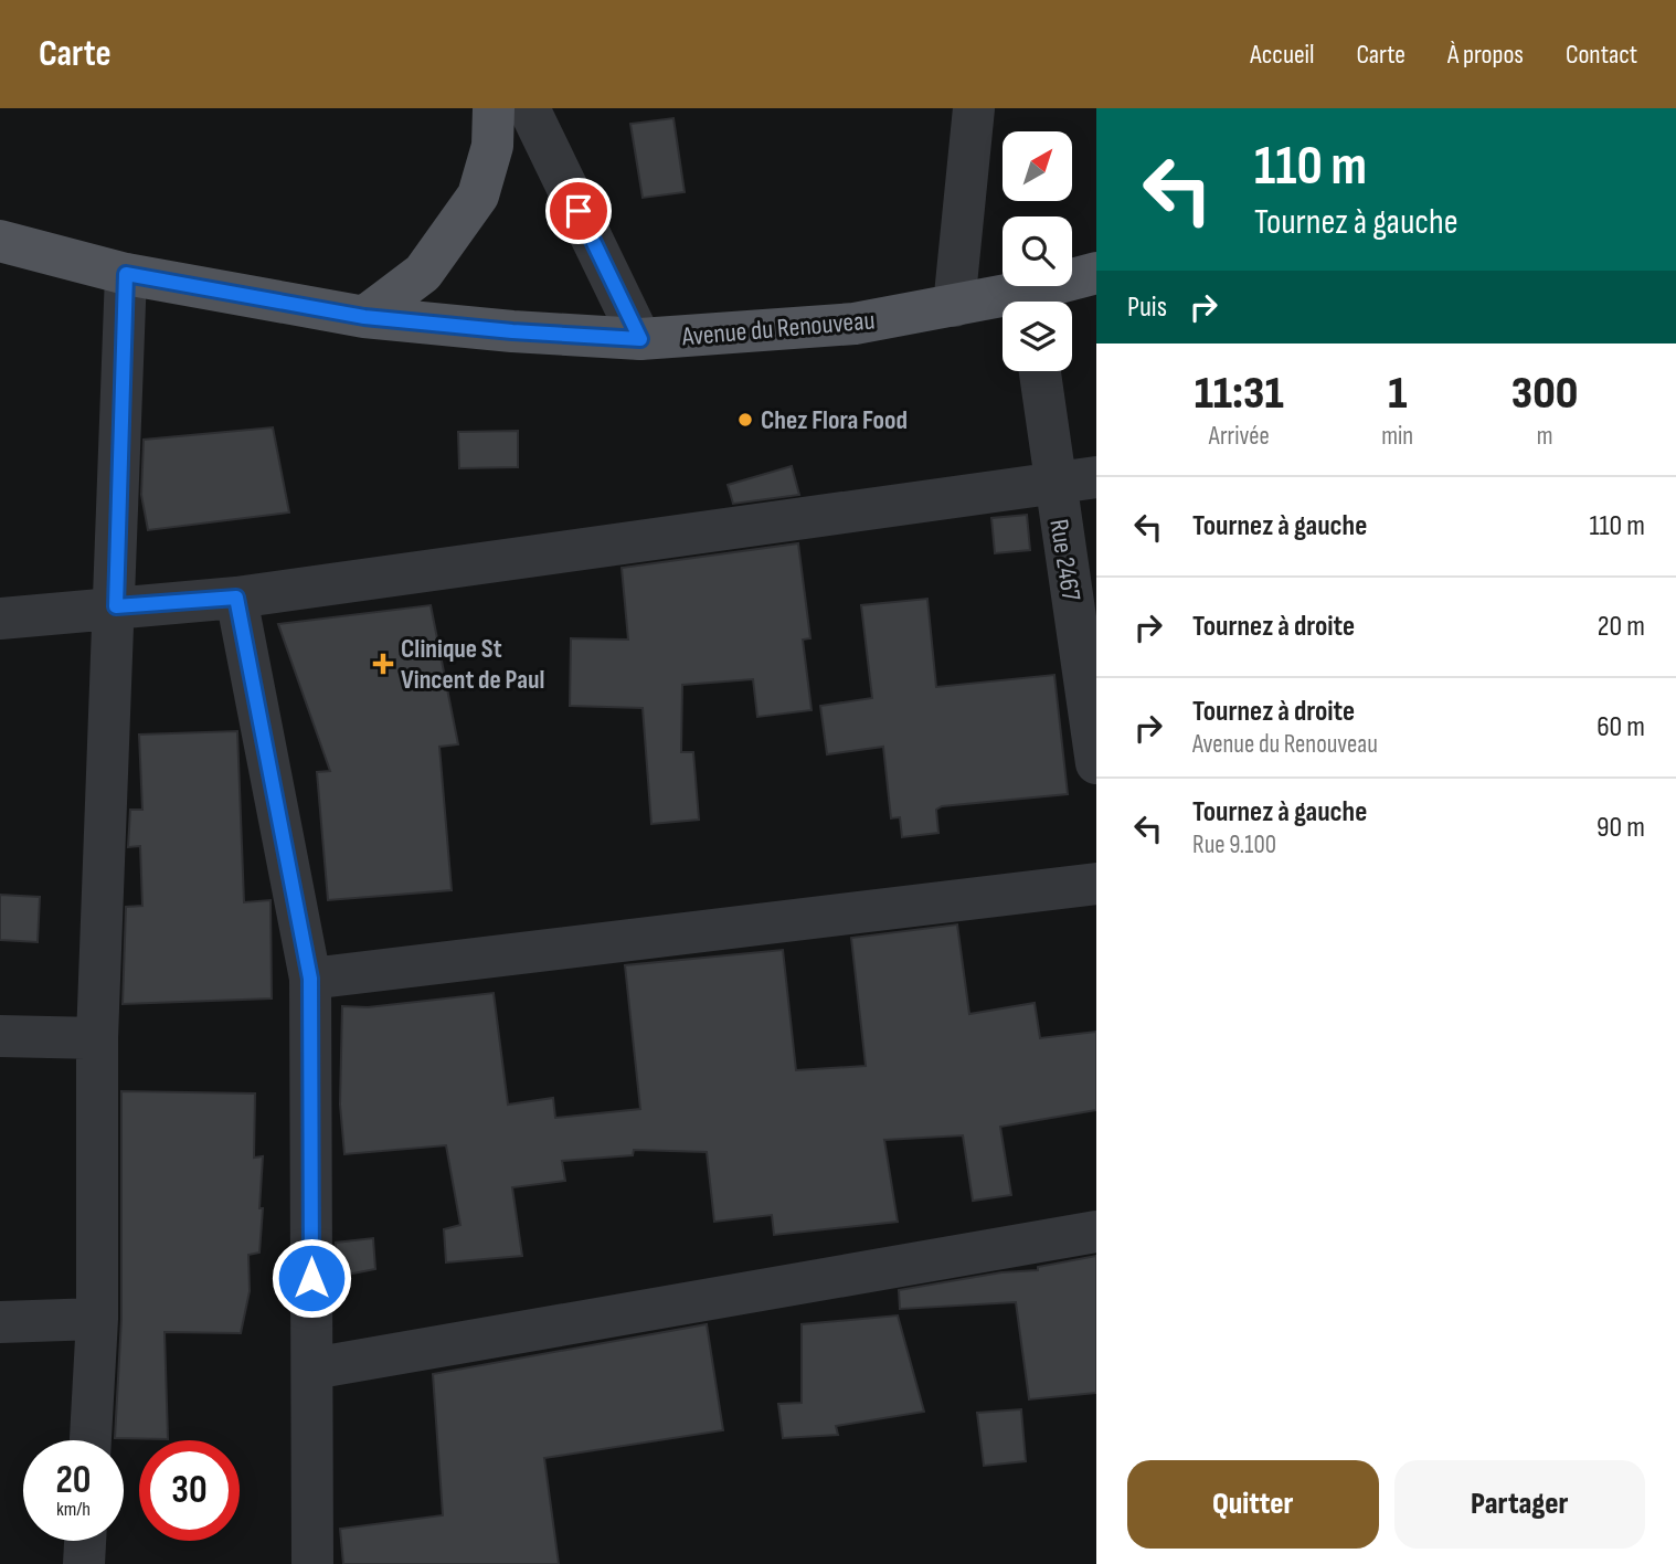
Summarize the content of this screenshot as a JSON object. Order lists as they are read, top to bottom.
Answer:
{
  "streets": {
    "main road": ["Avenue du Renouveau"],
    "street": ["Rue 2467"]
  },
  "places": {
    "other": ["Chez Flora Food"],
    "health": ["Clinique St Vincent de Paul"]
  },
  "north": "top right",
  "page": {
    "header": "Carte",
    "nav": [
      "Accueil",
      "Carte",
      "À propos",
      "Contact"
    ],
    "turn": ["110 m", "Tournez à gauche"],
    "then": "Puis",
    "eta": [
      "11:31",
      "Arrivée",
      "1",
      "min",
      "300",
      "m"
    ],
    "list": [
      {
        "name": "Tournez à gauche",
        "value": "110 m"
      },
      {
        "name": "Tournez à droite",
        "value": "20 m"
      },
      {
        "name": "Tournez à droite",
        "note": "Avenue du Renouveau",
        "value": "60 m"
      },
      {
        "name": "Tournez à gauche",
        "note": "Rue 9.100",
        "value": "90 m"
      }
    ],
    "speed": "20 km/h",
    "limit": "30",
    "buttons": ["Quitter", "Partager"]
  }
}
